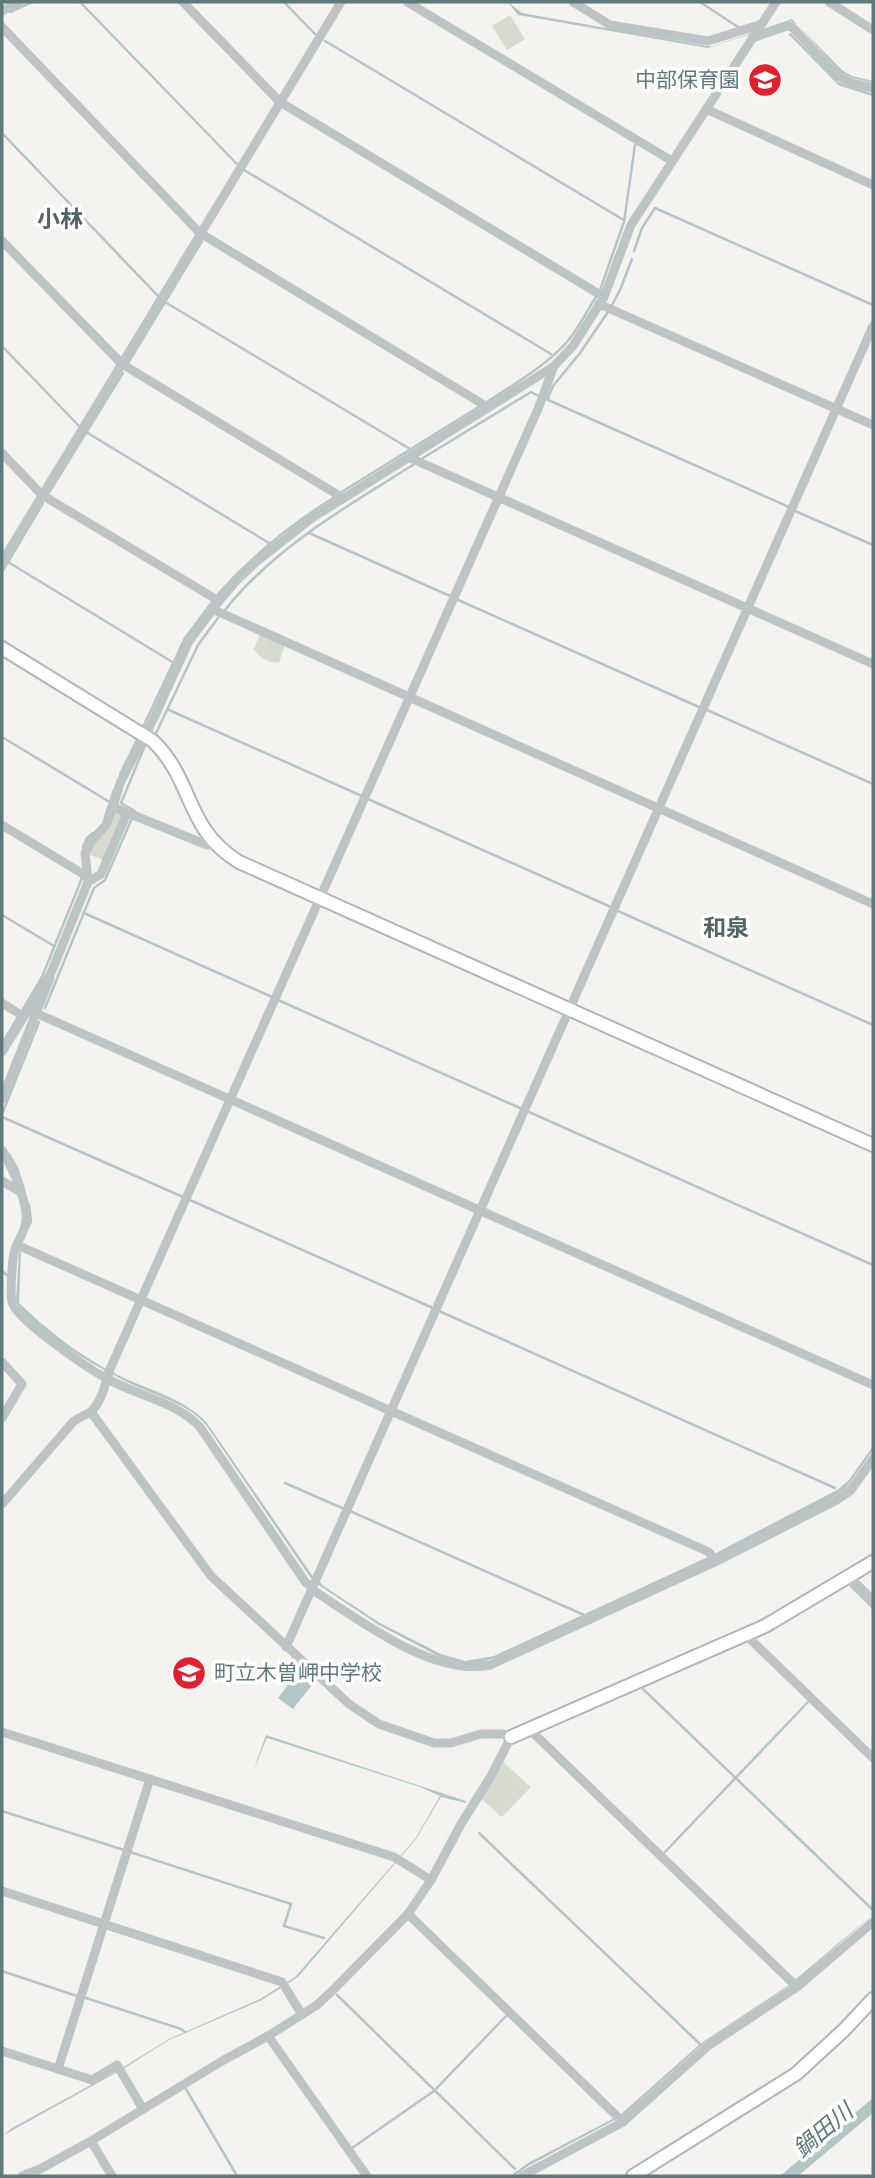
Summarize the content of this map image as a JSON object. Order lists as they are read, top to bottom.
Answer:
{
  "districts": ["小林", "和泉"],
  "water": ["鍋田川"],
  "places": {
    "school or university": ["中部保育園", "町立木曽岬中学校"]
  }
}
